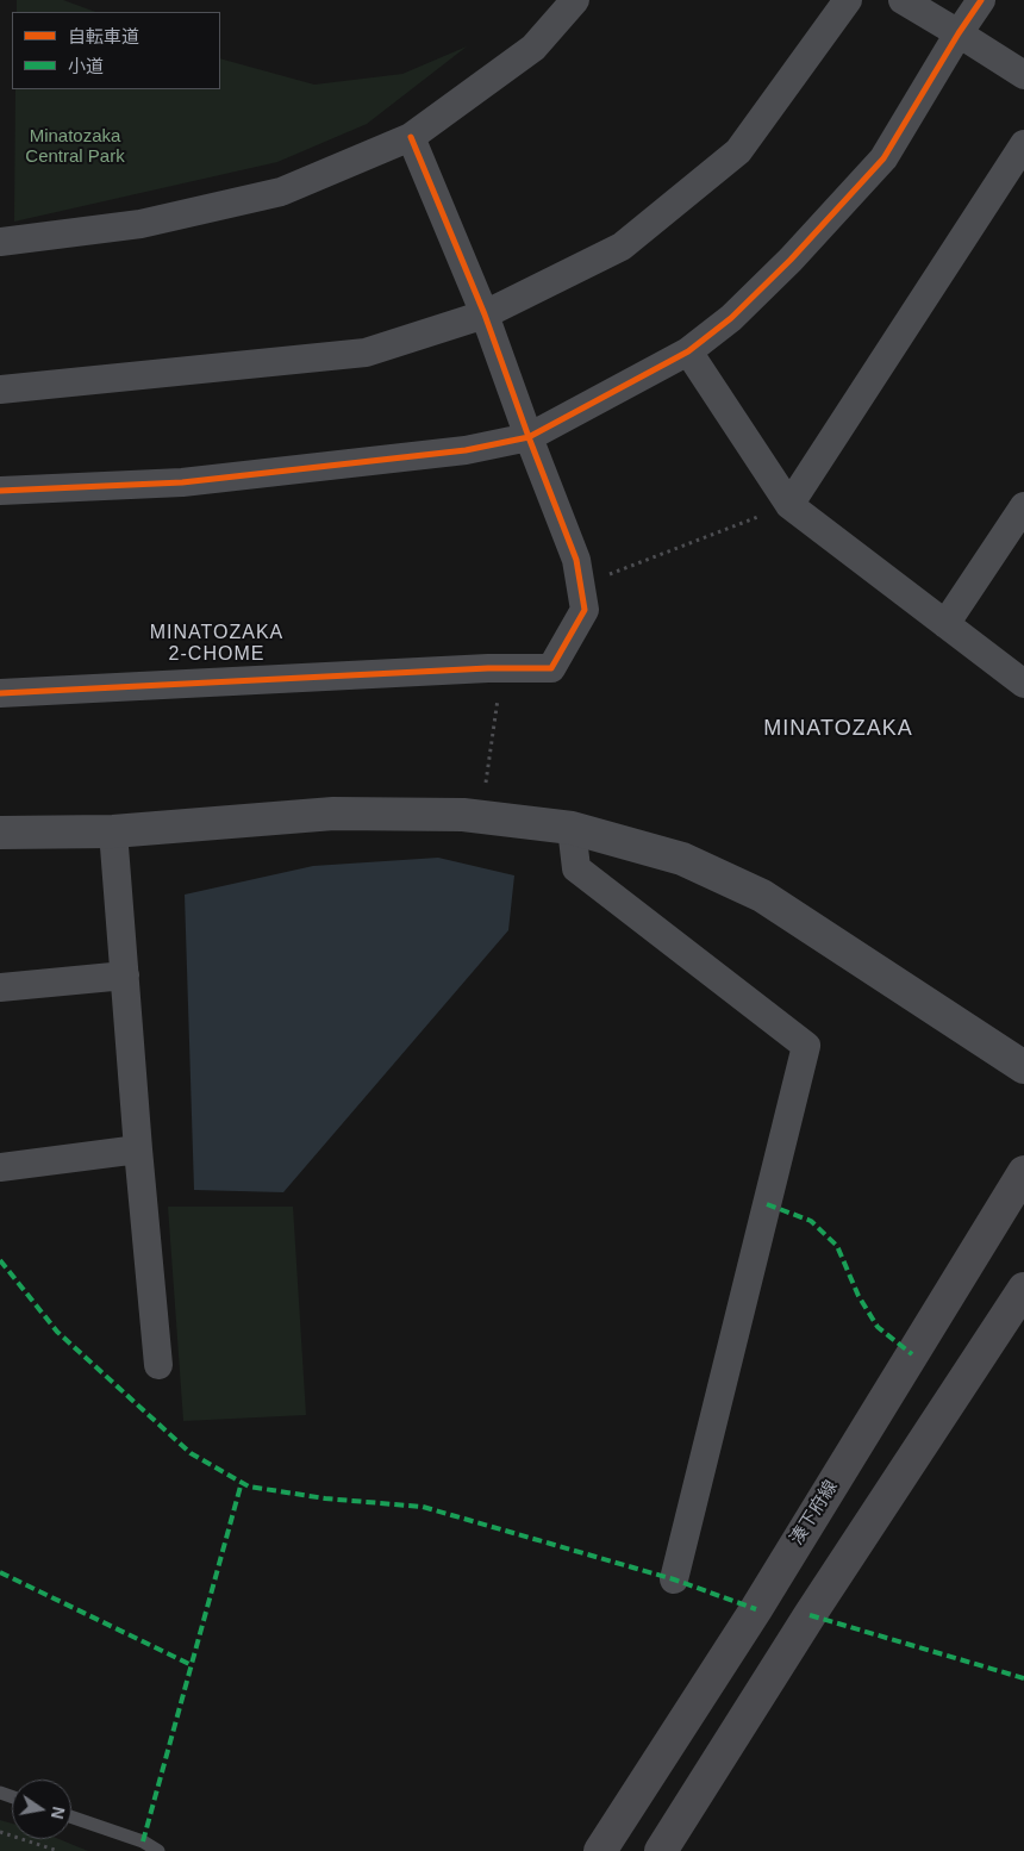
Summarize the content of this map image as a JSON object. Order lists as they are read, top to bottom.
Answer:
{
  "streets": {
    "main road": ["湊下府線"]
  },
  "districts": ["MINATOZAKA 2-CHOME", "MINATOZAKA"],
  "parks": ["Minatozaka Central Park"],
  "legend": ["自転車道", "小道"],
  "north": "right"
}
